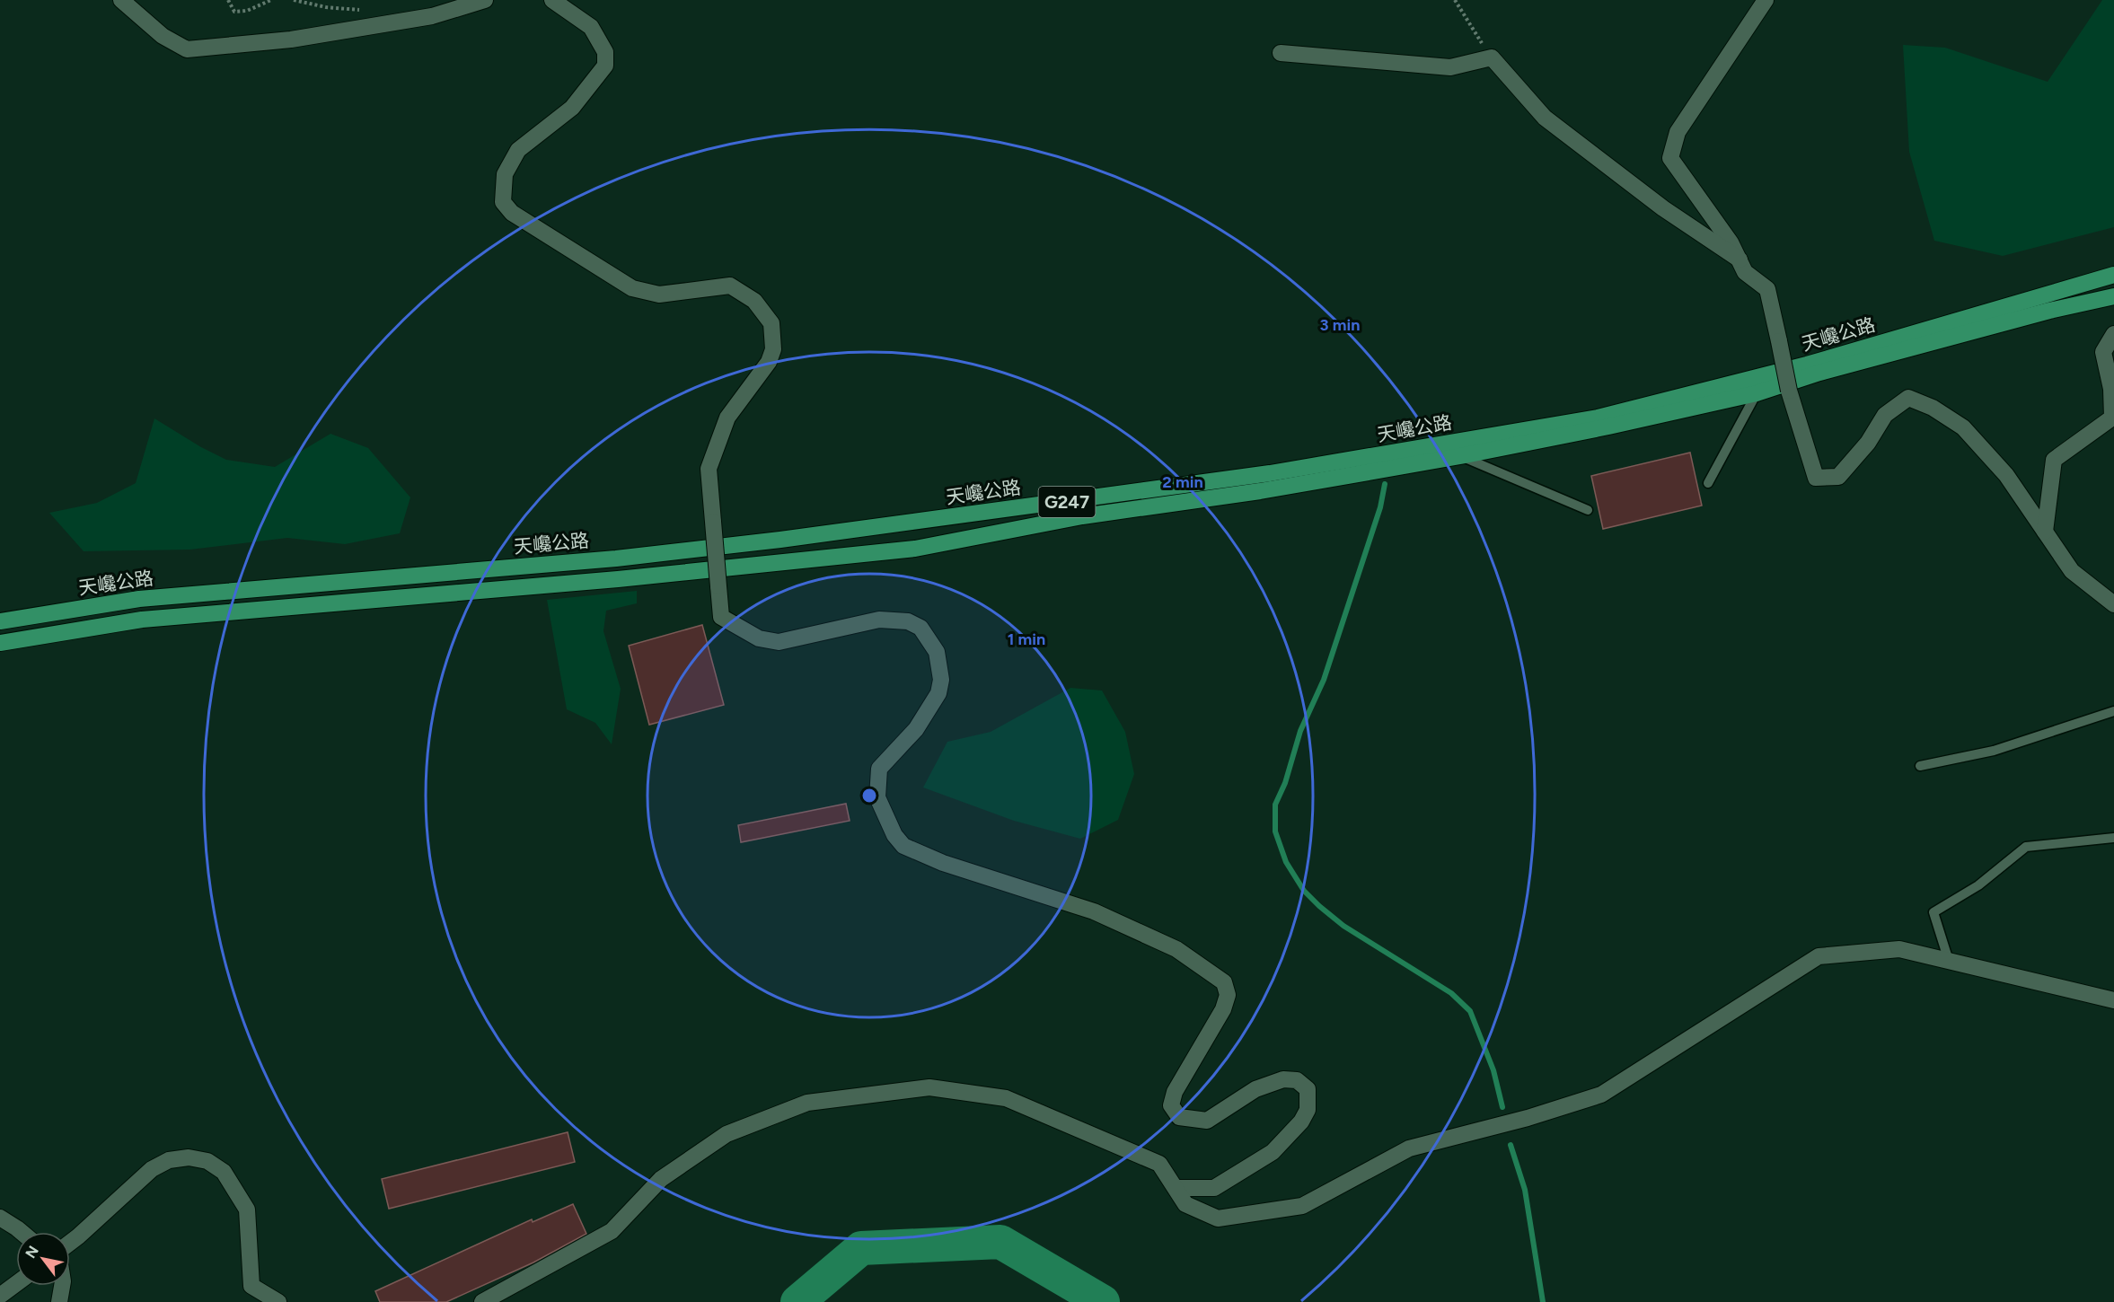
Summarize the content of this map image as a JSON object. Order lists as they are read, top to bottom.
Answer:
{
  "streets": {
    "highway": ["天巉公路", "G247"]
  },
  "north": "top left",
  "rings": ["3 min", "2 min", "1 min"]
}
